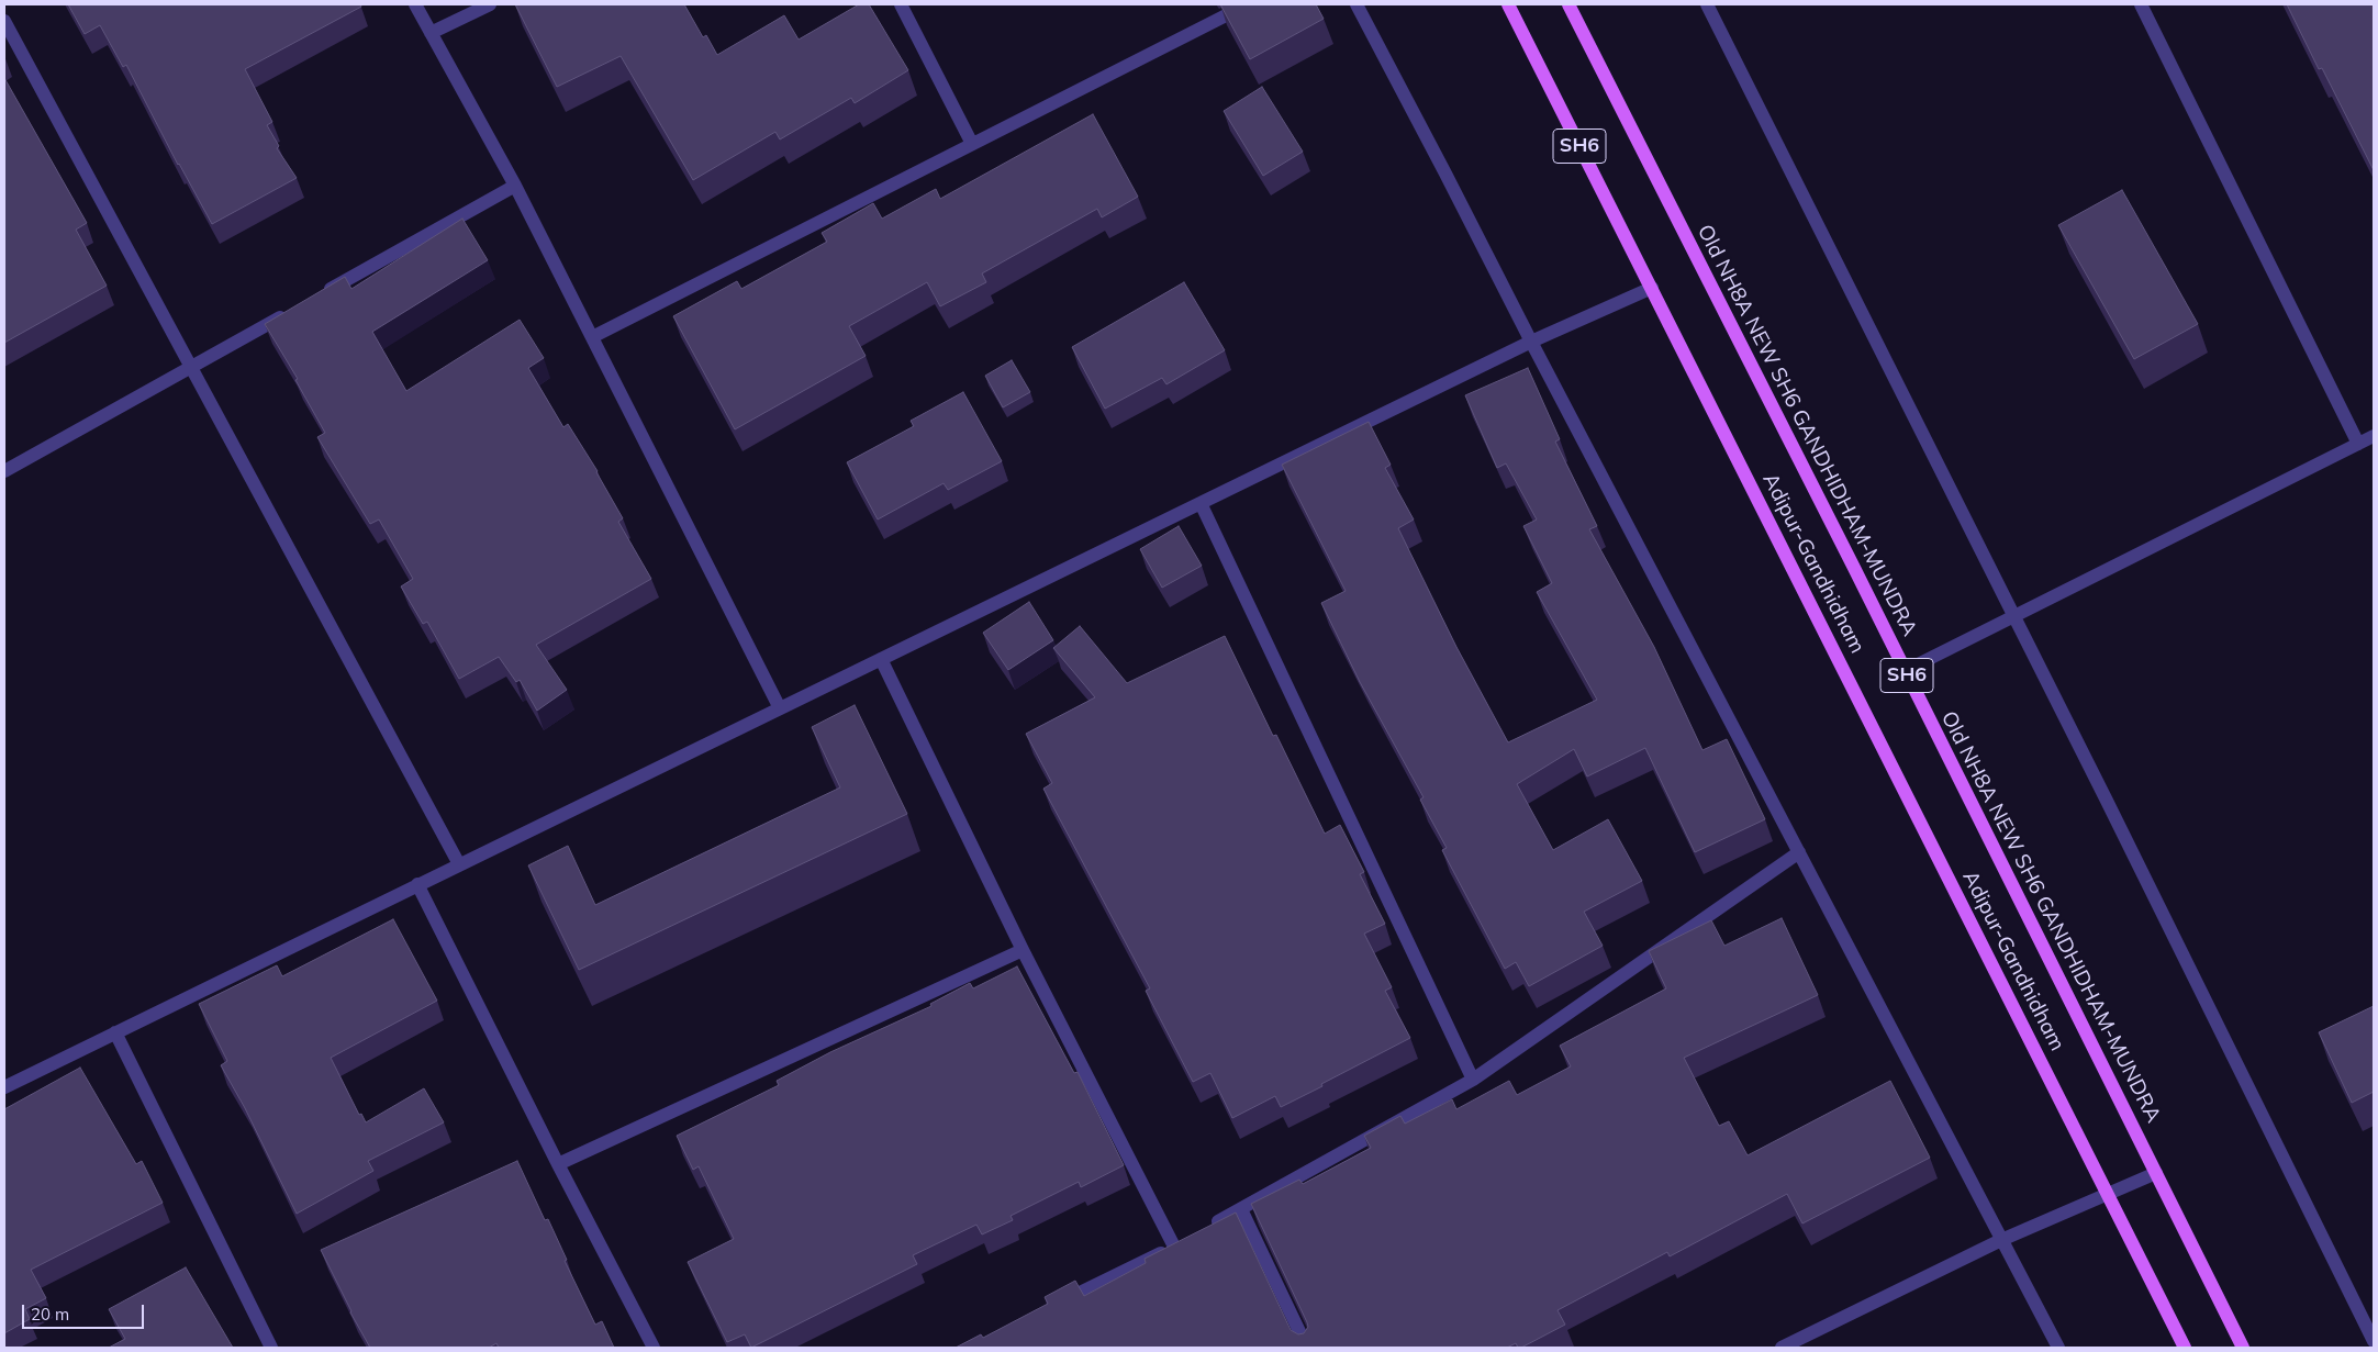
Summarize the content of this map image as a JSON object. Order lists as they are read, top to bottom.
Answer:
{
  "streets": {
    "main road": ["SH6", "Old NH8A NEW SH6 GANDHIDHAM-MUNDRA", "Adipur-Gandhidham"]
  },
  "scale_bar": "20 m"
}
